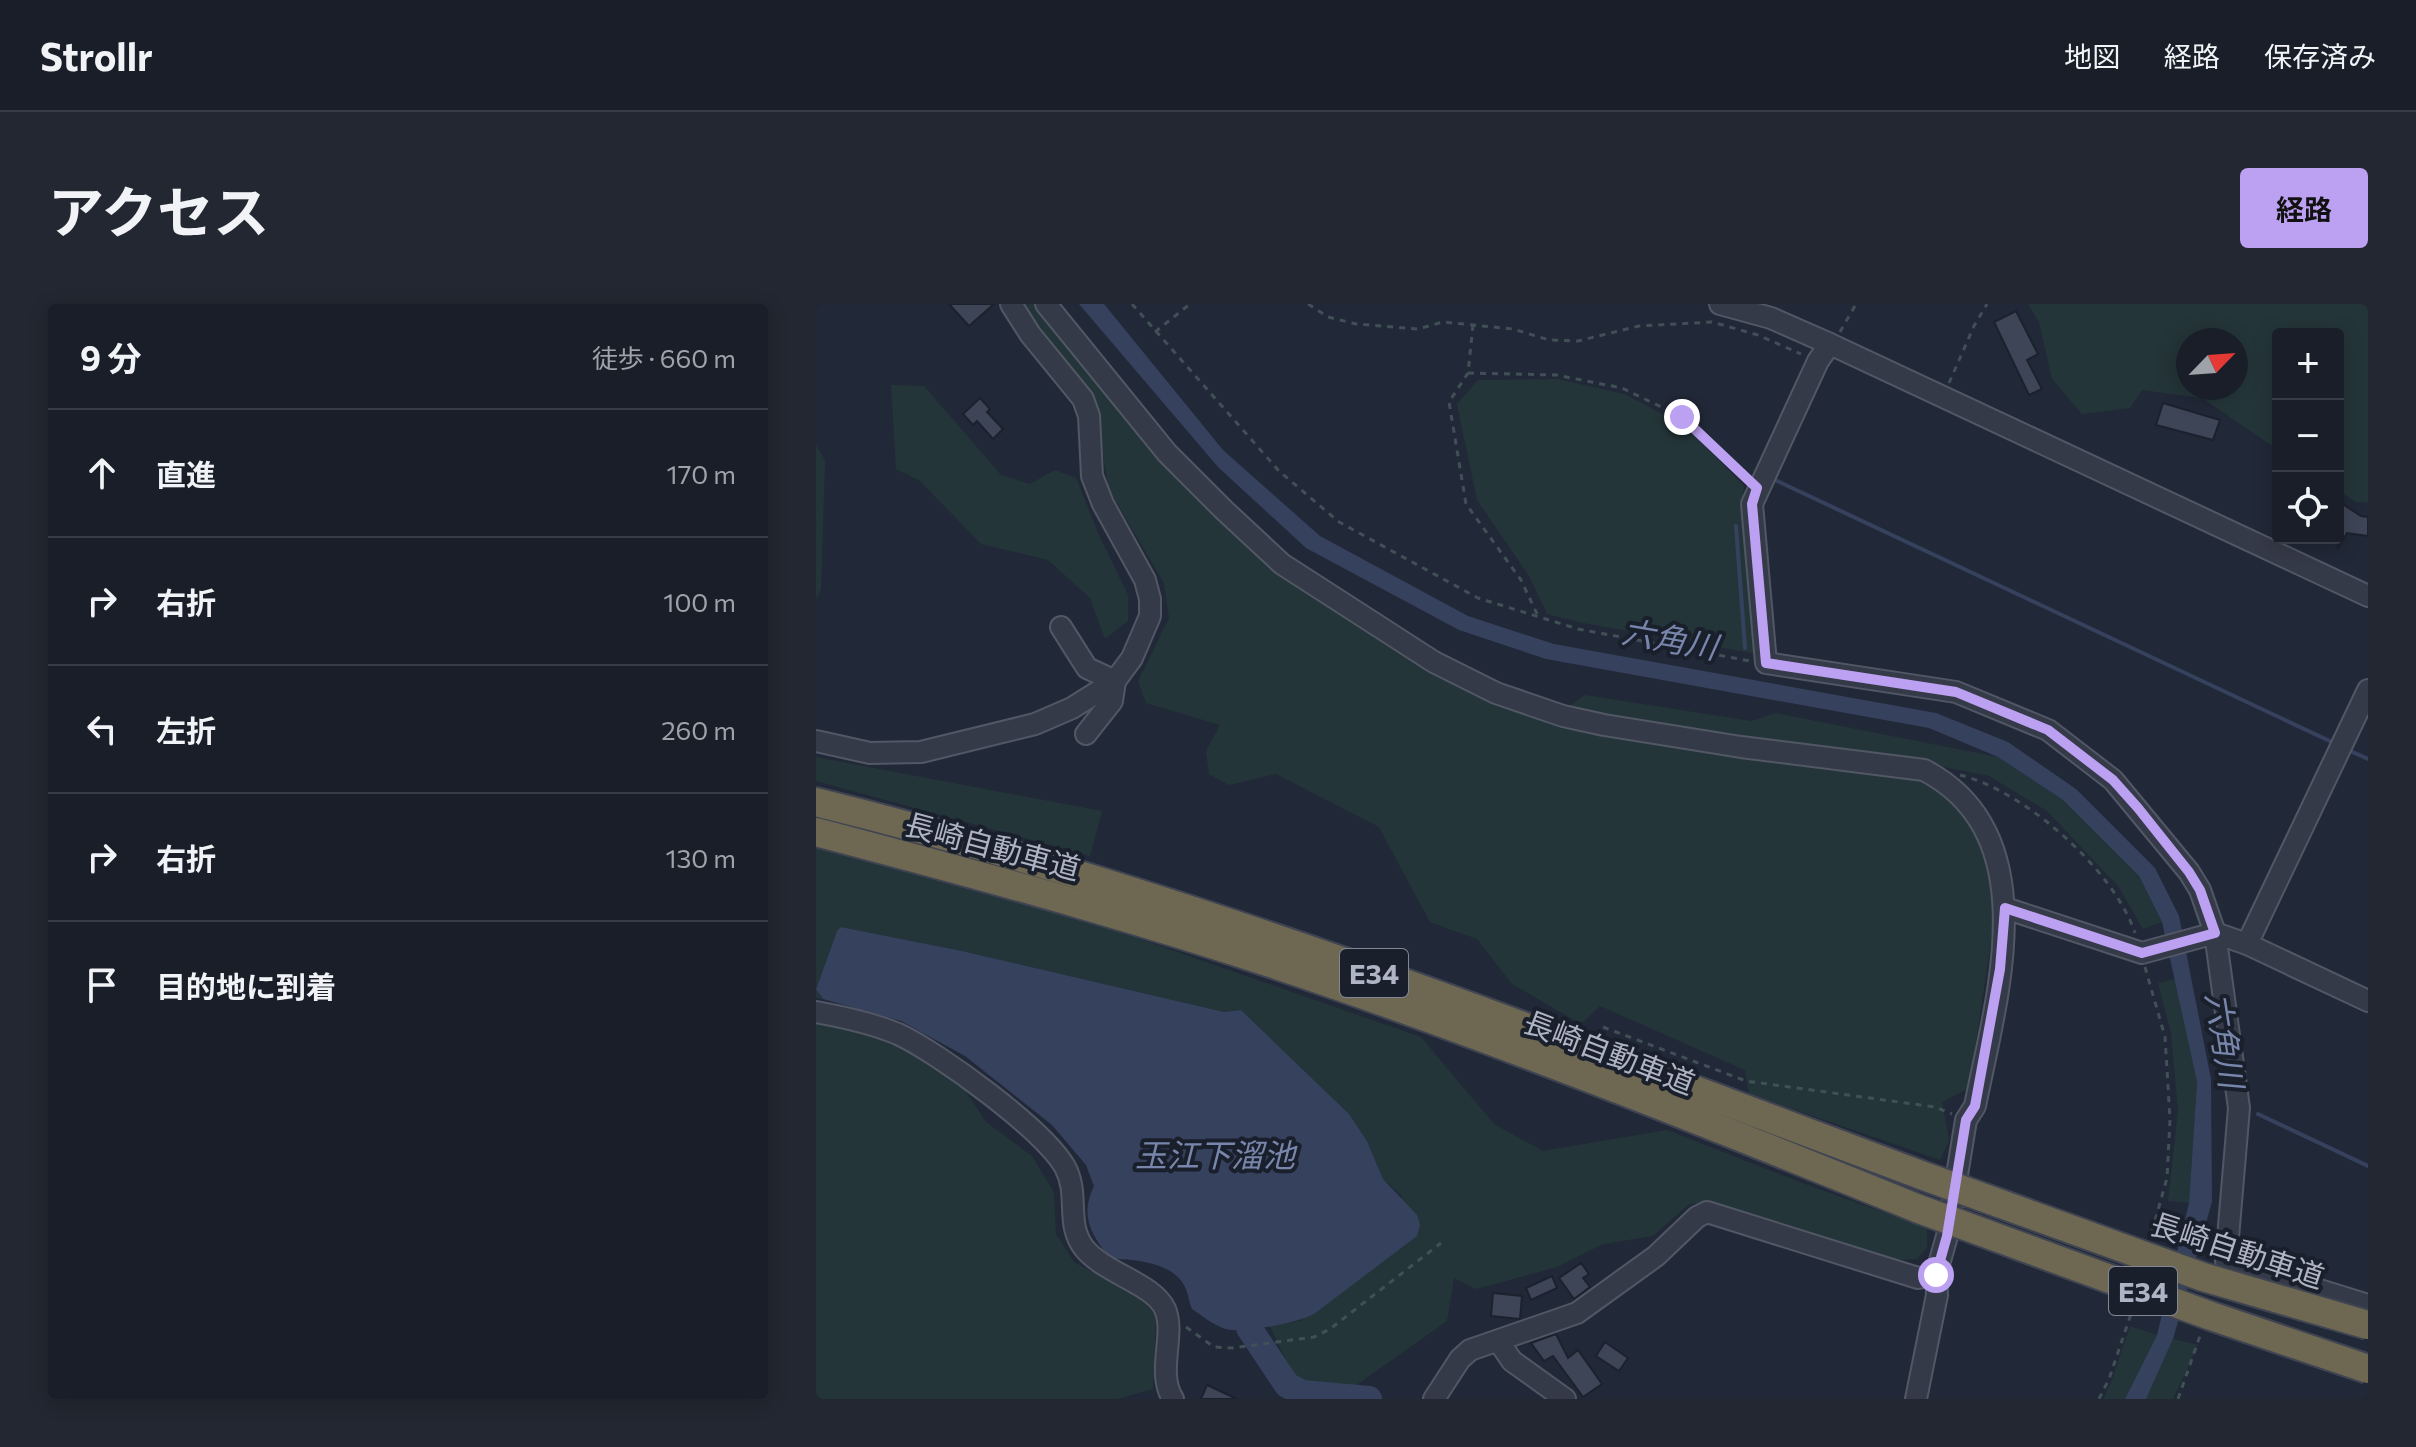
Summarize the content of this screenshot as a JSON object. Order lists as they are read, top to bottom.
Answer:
{
  "streets": {
    "highway": ["長崎自動車道", "E34"]
  },
  "water": ["六角川", "玉江下溜池"],
  "north": "top right",
  "page": {
    "header": "Strollr",
    "nav": ["地図", "経路", "保存済み"],
    "title": "アクセス",
    "buttons": "経路",
    "heading": ["9 分", "徒歩 · 660 m"],
    "map_buttons": ["+", "−"],
    "list": [
      ["直進", "170 m"],
      ["右折", "100 m"],
      ["左折", "260 m"],
      ["右折", "130 m"],
      "目的地に到着"
    ]
  }
}
